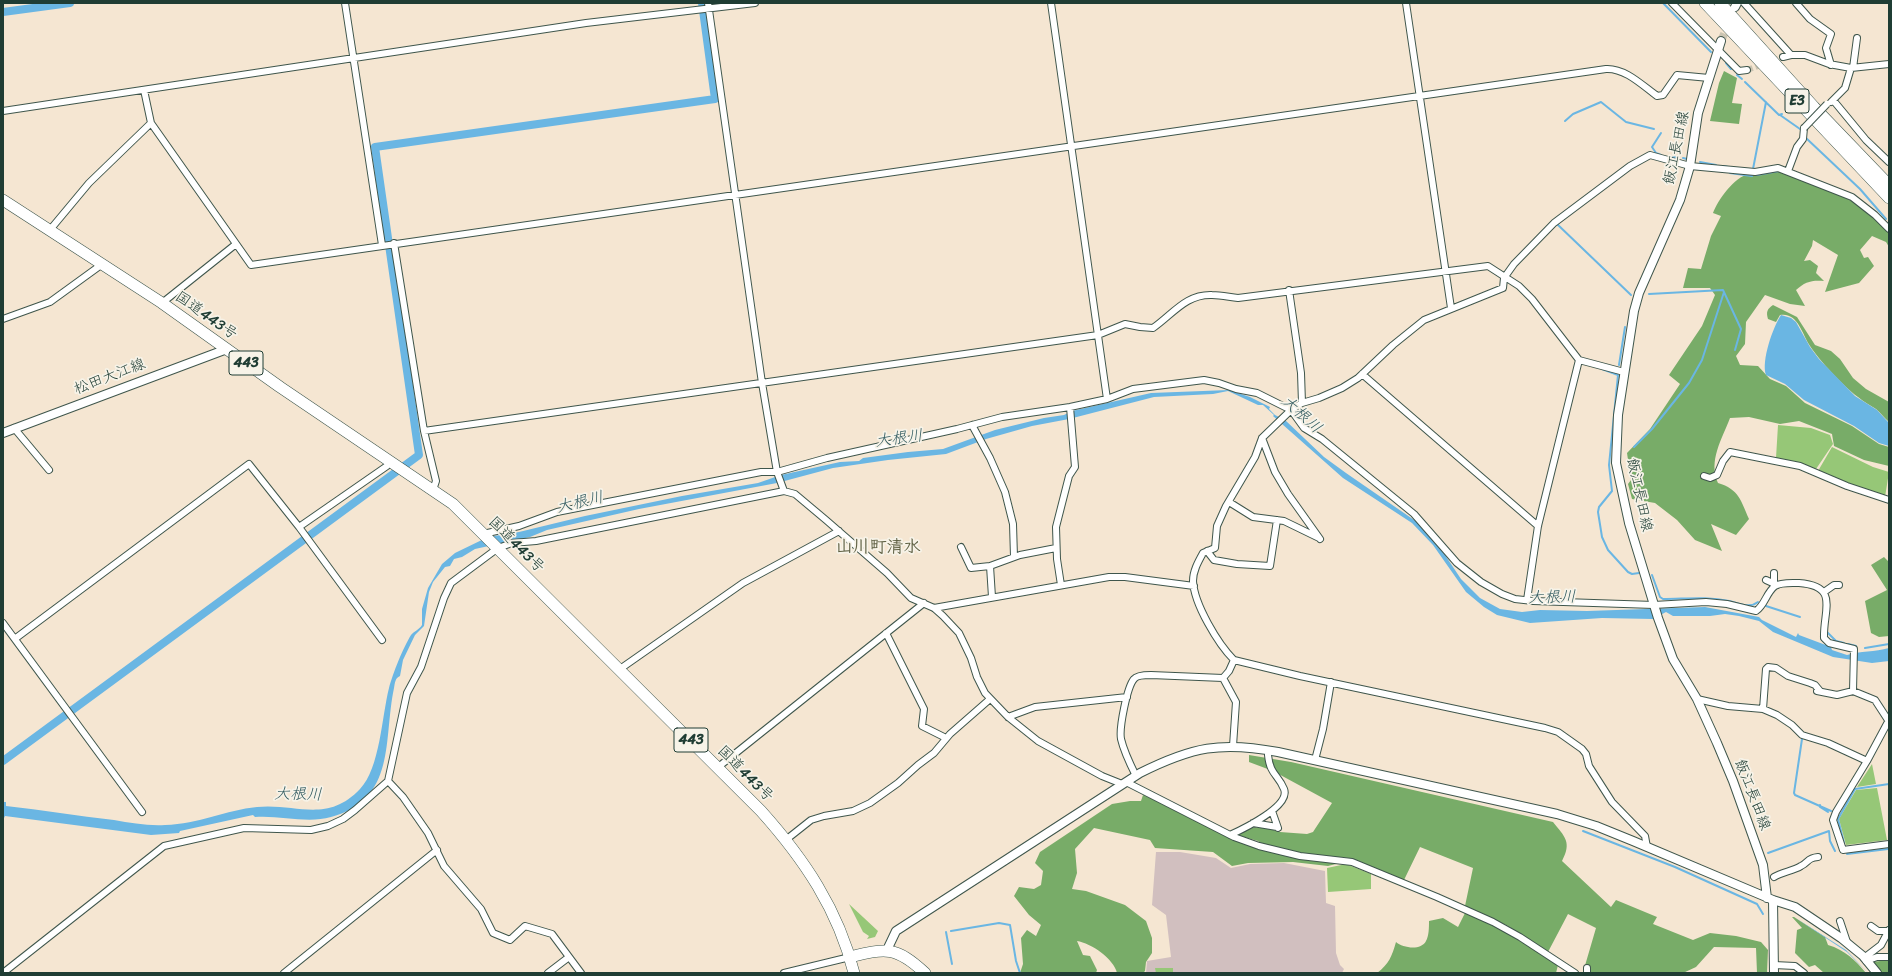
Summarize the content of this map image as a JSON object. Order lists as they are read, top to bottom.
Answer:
{
  "streets": {
    "highway": ["E3", "国道443号", "443"],
    "main road": ["飯江長田線", "松田大江線"]
  },
  "crossings": [
    ["国道443号", "443"],
    ["国道443号", "松田大江線"]
  ],
  "districts": ["山川町清水"],
  "water": ["大根川"]
}
